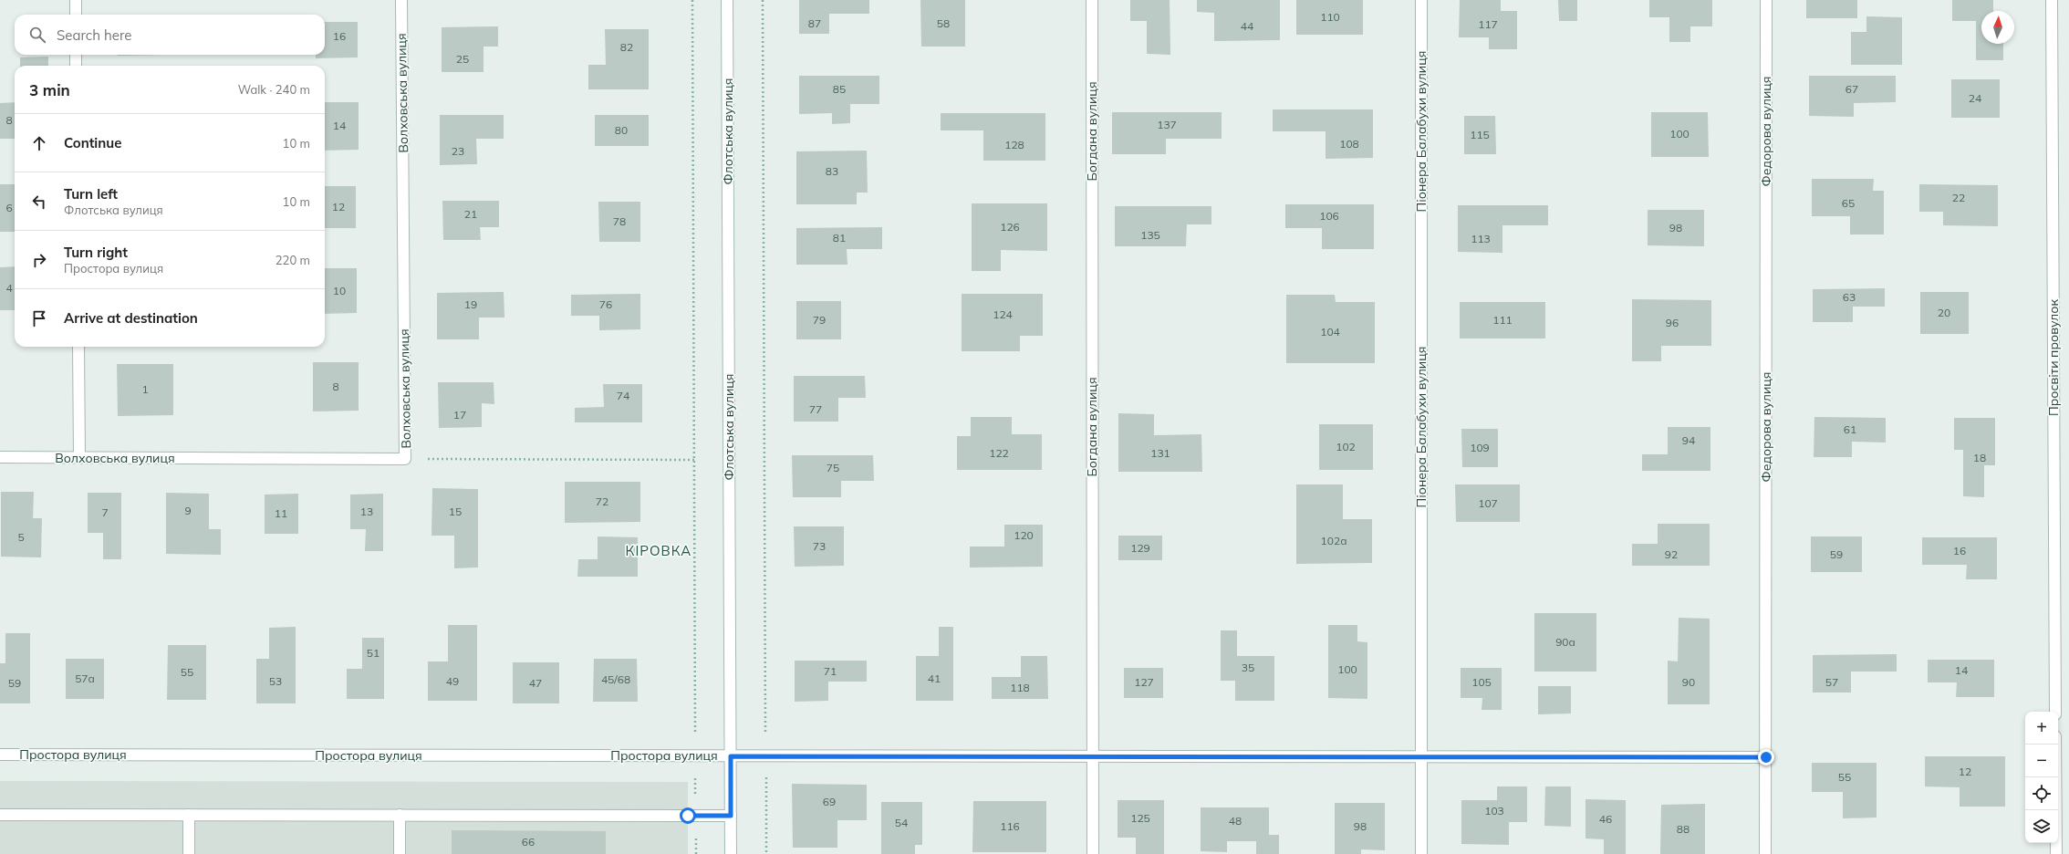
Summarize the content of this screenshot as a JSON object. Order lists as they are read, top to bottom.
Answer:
{
  "streets": {
    "street": [
      "Волховська вулиця",
      "Флотська вулиця",
      "Богдана вулиця",
      "Піонера Балабухи вулиця",
      "Федорова вулиця",
      "Просвіти провулок",
      "Простора вулиця"
    ]
  },
  "crossings": [
    ["Флотська вулиця", "Простора вулиця"],
    ["Богдана вулиця", "Простора вулиця"],
    ["Піонера Балабухи вулиця", "Простора вулиця"],
    ["Федорова вулиця", "Простора вулиця"]
  ],
  "districts": ["КІРОВКА"],
  "house_numbers": [
    "110",
    "87",
    "58",
    "117",
    "44",
    "16",
    "82",
    "25",
    "85",
    "67",
    "24",
    "8",
    "137",
    "14",
    "80",
    "100",
    "115",
    "108",
    "128",
    "23",
    "83",
    "22",
    "65",
    "12",
    "6",
    "21",
    "106",
    "78",
    "126",
    "98",
    "135",
    "81",
    "113",
    "4",
    "10",
    "63",
    "19",
    "76",
    "20",
    "124",
    "79",
    "111",
    "96",
    "104",
    "8",
    "1",
    "74",
    "77",
    "17",
    "61",
    "94",
    "102",
    "109",
    "122",
    "131",
    "18",
    "75",
    "72",
    "107",
    "9",
    "13",
    "15",
    "7",
    "11",
    "120",
    "5",
    "102а",
    "73",
    "129",
    "16",
    "92",
    "59",
    "90а",
    "51",
    "35",
    "100",
    "14",
    "71",
    "55",
    "57а",
    "41",
    "45/68",
    "53",
    "49",
    "127",
    "105",
    "90",
    "57",
    "59",
    "47",
    "118",
    "12",
    "55",
    "69",
    "103",
    "125",
    "46",
    "48",
    "54",
    "116",
    "98",
    "88",
    "66"
  ],
  "north": "top",
  "page": {
    "search": "Search here",
    "heading": ["3 min", "Walk · 240 m"],
    "list": [
      ["Continue", "10 m"],
      ["Turn left", "Флотська вулиця", "10 m"],
      ["Turn right", "Простора вулиця", "220 m"],
      "Arrive at destination"
    ],
    "map_buttons": ["+", "−"]
  }
}
